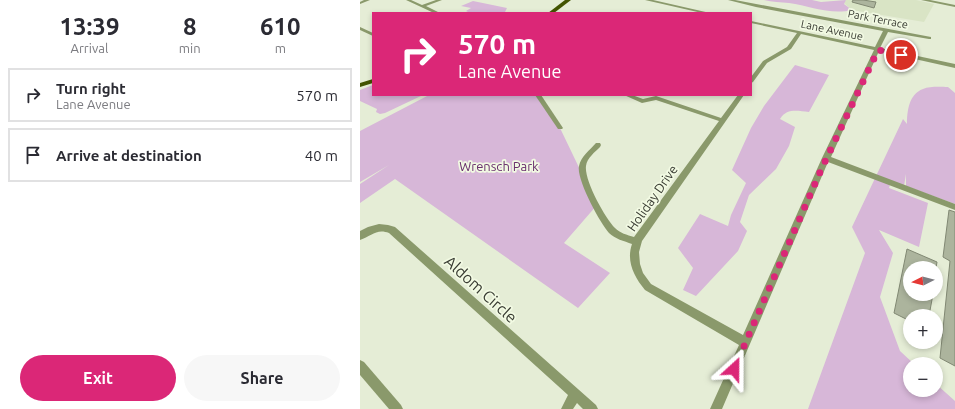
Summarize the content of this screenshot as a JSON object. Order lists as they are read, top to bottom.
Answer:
{
  "streets": {
    "street": [
      "Park Terrace",
      "Lane Avenue",
      "Holiday Drive",
      "Aldom Circle"
    ]
  },
  "parks": ["Wrensch Park"],
  "north": "left",
  "page": {
    "eta": [
      "13:39",
      "Arrival",
      "8",
      "min",
      "610",
      "m"
    ],
    "turn": ["570 m", "Lane Avenue"],
    "list": [
      {
        "name": "Turn right",
        "note": "Lane Avenue",
        "value": "570 m"
      },
      {
        "name": "Arrive at destination",
        "value": "40 m"
      }
    ],
    "map_buttons": ["+", "−"],
    "buttons": ["Exit", "Share"]
  }
}
